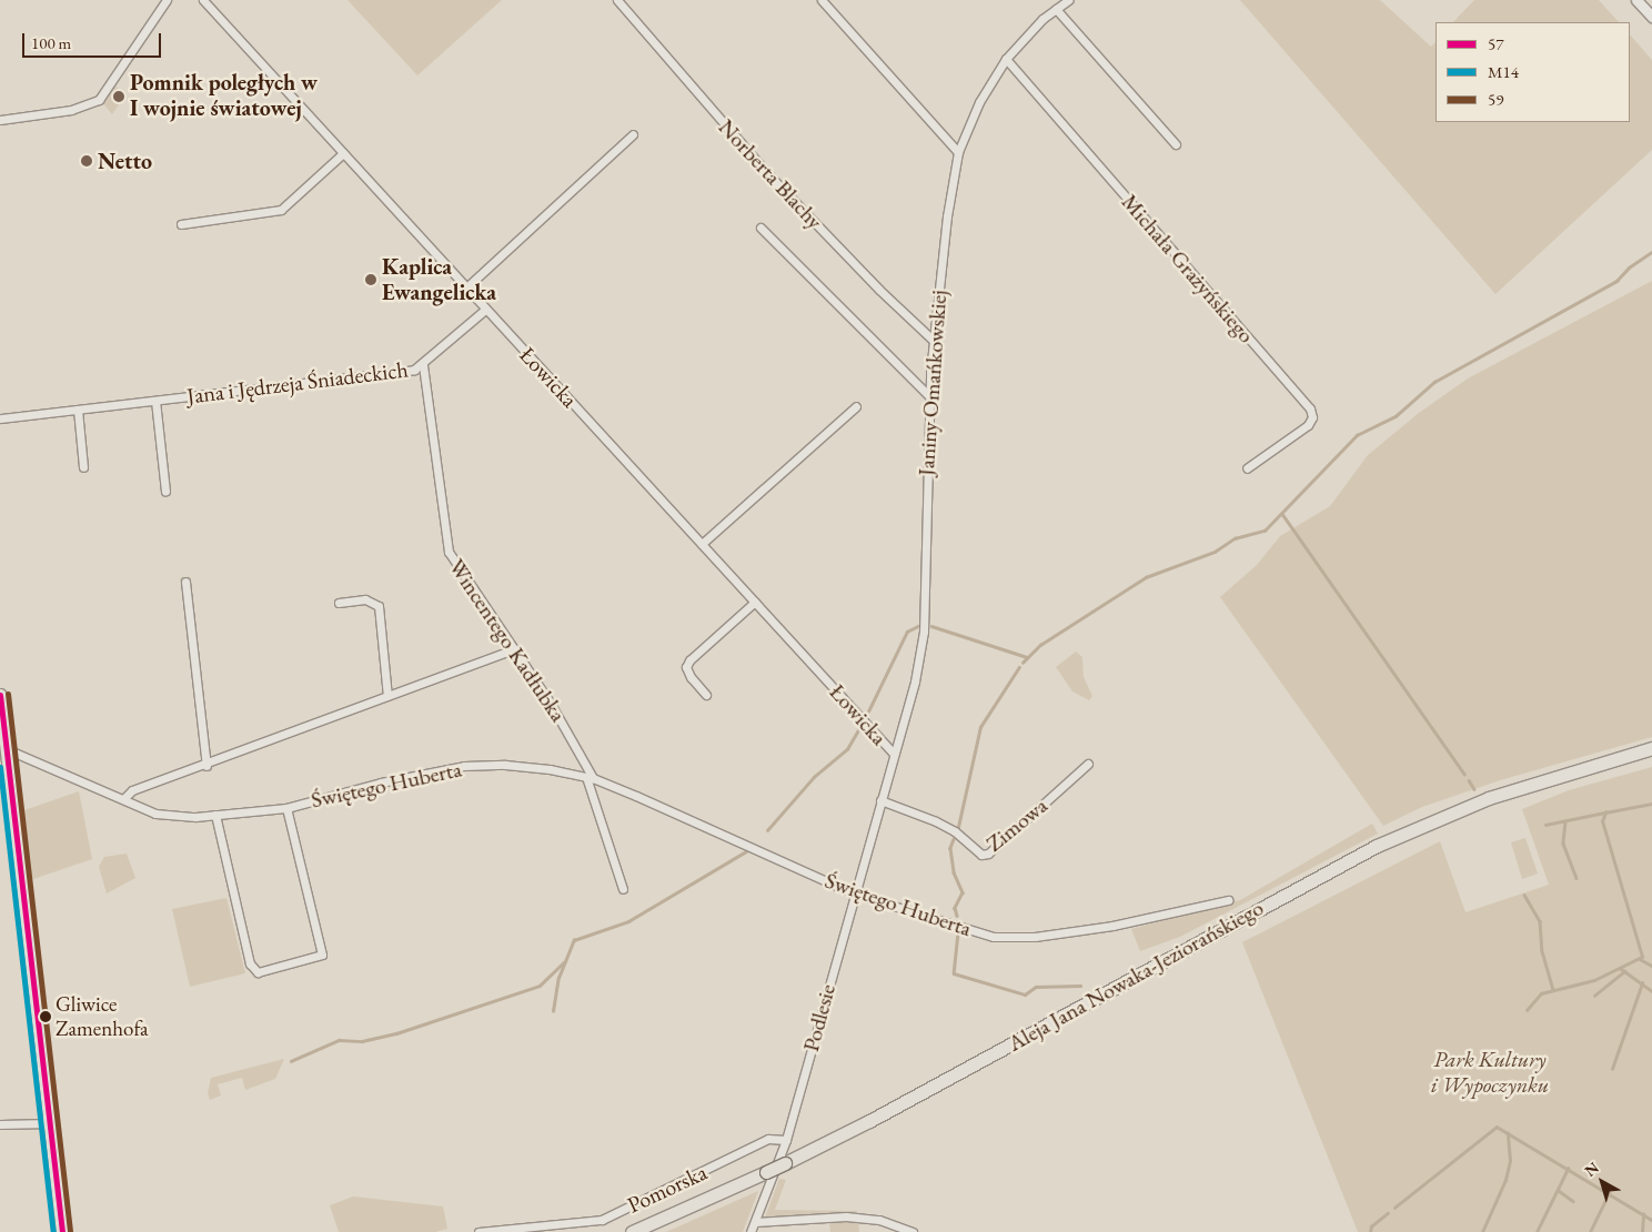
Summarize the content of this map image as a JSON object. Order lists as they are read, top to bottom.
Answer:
{
  "streets": {
    "main road": ["Aleja Jana Nowaka-Jeziorańskiego"],
    "street": [
      "Norberta Blachy",
      "Michała Grażyńskiego",
      "Łowicka",
      "Jana i Jędrzeja Śniadeckich",
      "Janiny Omańkowskiej",
      "Wincentego Kadłubka",
      "Świętego Huberta",
      "Zimowa",
      "Podlesie",
      "Pomorska"
    ]
  },
  "crossings": [
    ["Norberta Blachy", "Janiny Omańkowskiej"],
    ["Michała Grażyńskiego", "Janiny Omańkowskiej"],
    ["Łowicka", "Jana i Jędrzeja Śniadeckich"],
    ["Łowicka", "Janiny Omańkowskiej"],
    ["Jana i Jędrzeja Śniadeckich", "Wincentego Kadłubka"],
    ["Janiny Omańkowskiej", "Zimowa"],
    ["Janiny Omańkowskiej", "Podlesie"],
    ["Wincentego Kadłubka", "Świętego Huberta"],
    ["Świętego Huberta", "Podlesie"],
    ["Zimowa", "Podlesie"],
    ["Podlesie", "Pomorska"]
  ],
  "parks": ["Park Kultury i Wypoczynku"],
  "places": [
    "Pomnik poległych w I wojnie światowej",
    "Netto",
    "Kaplica Ewangelicka",
    "Gliwice Zamenhofa"
  ],
  "lines": ["transit line 59", "transit line 57", "transit line M14"],
  "legend": ["57", "M14", "59"],
  "scale_bar": "100 m",
  "north": "top left"
}
